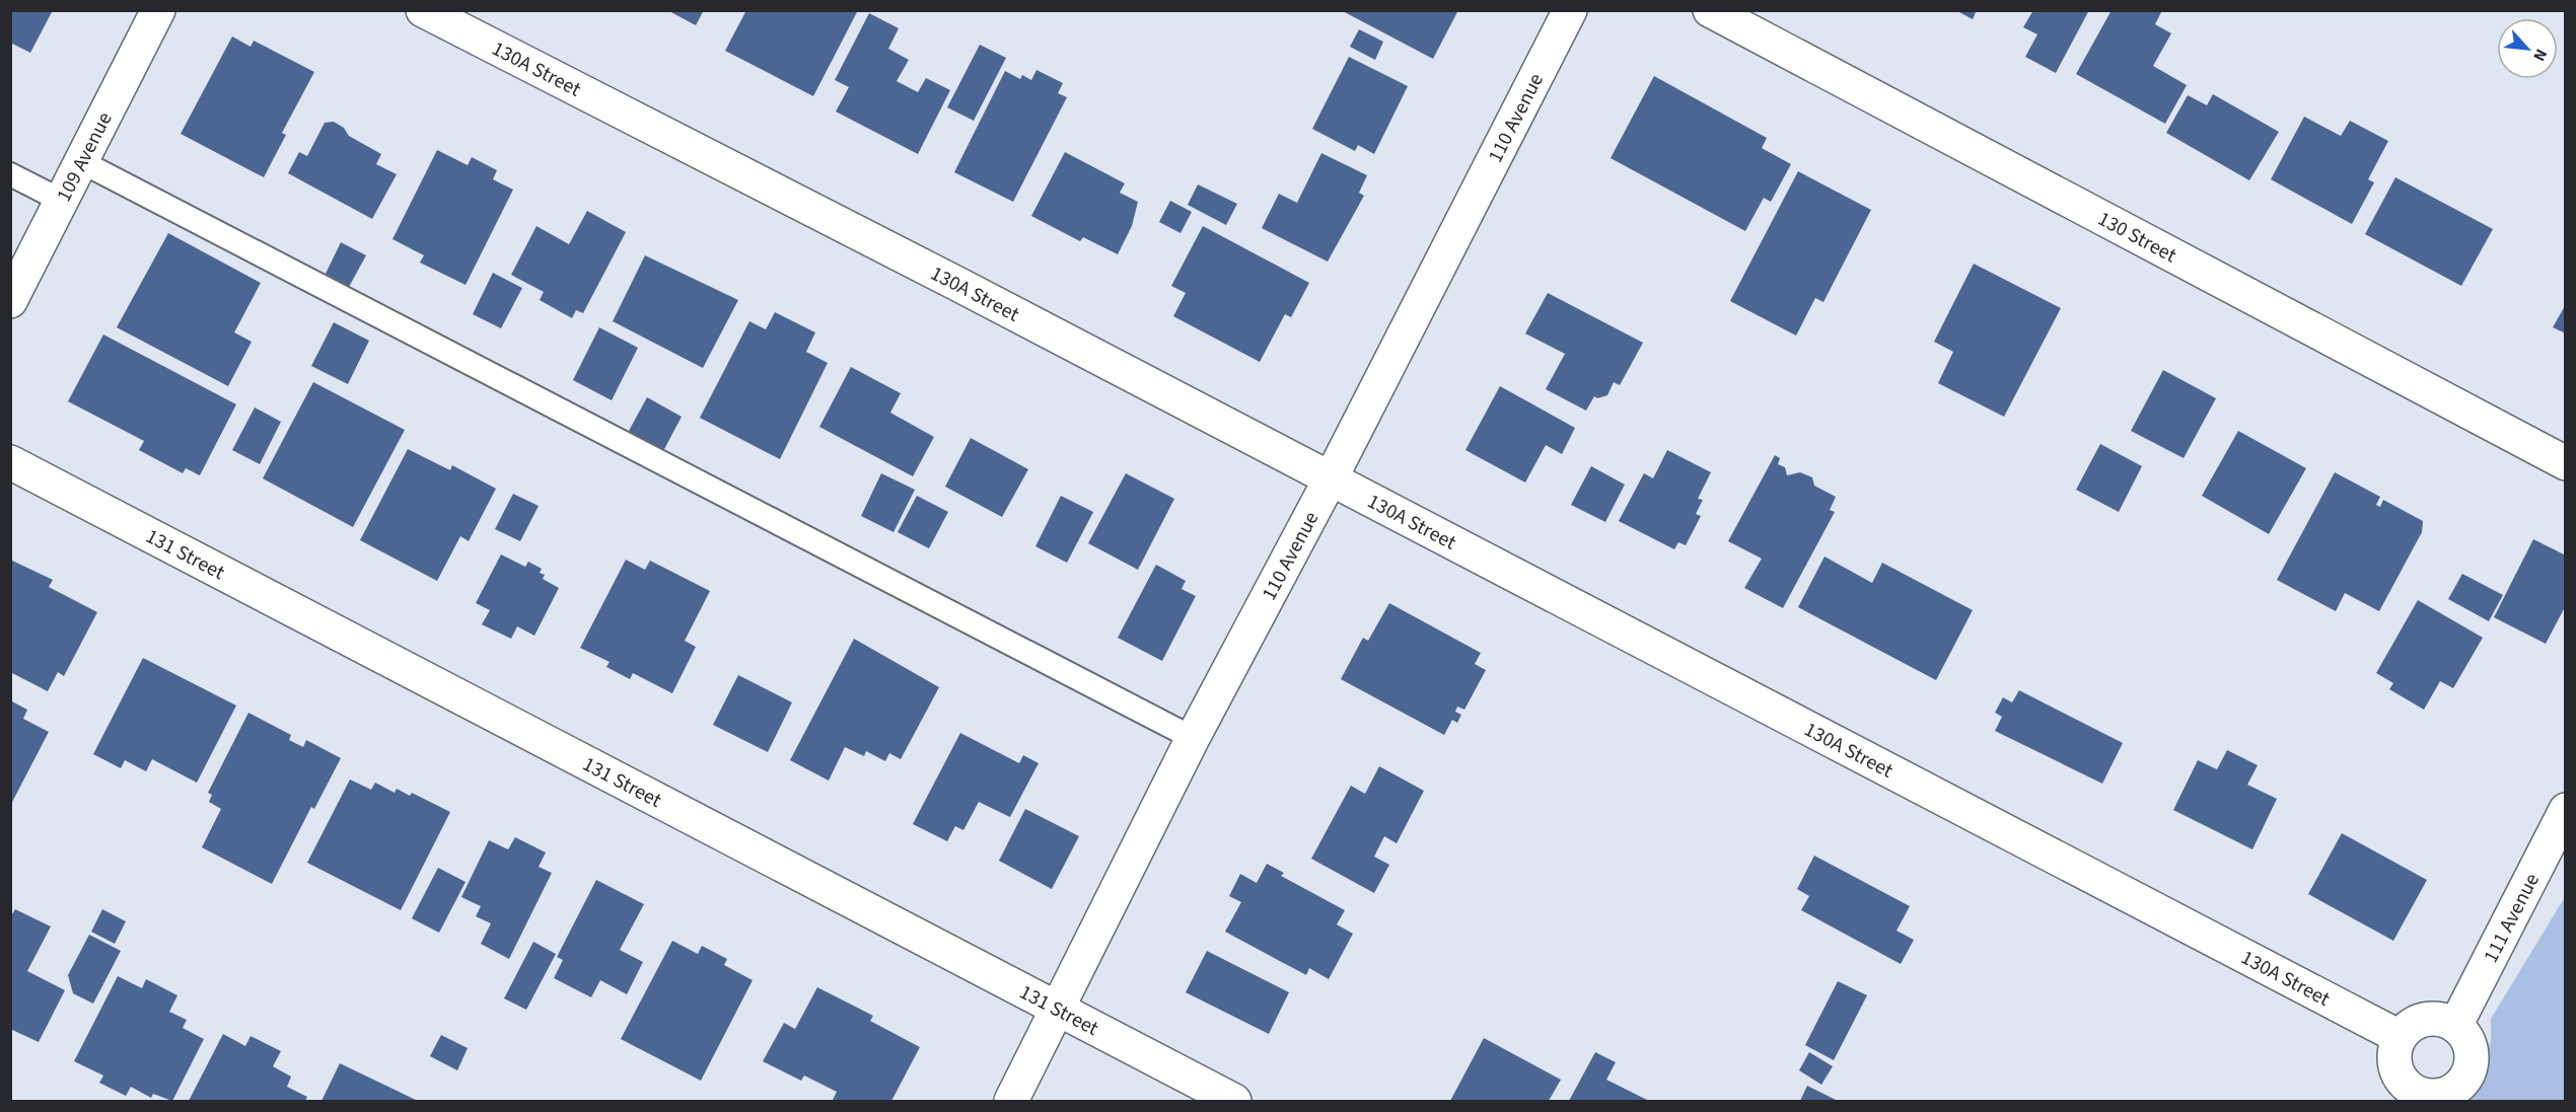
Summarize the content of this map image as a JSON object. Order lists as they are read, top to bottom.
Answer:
{
  "streets": {
    "street": [
      "130A Street",
      "110 Avenue",
      "109 Avenue",
      "130 Street",
      "131 Street",
      "111 Avenue"
    ]
  },
  "crossings": [
    ["130A Street", "110 Avenue"],
    ["130A Street", "111 Avenue"],
    ["110 Avenue", "131 Street"]
  ],
  "north": "bottom right"
}
